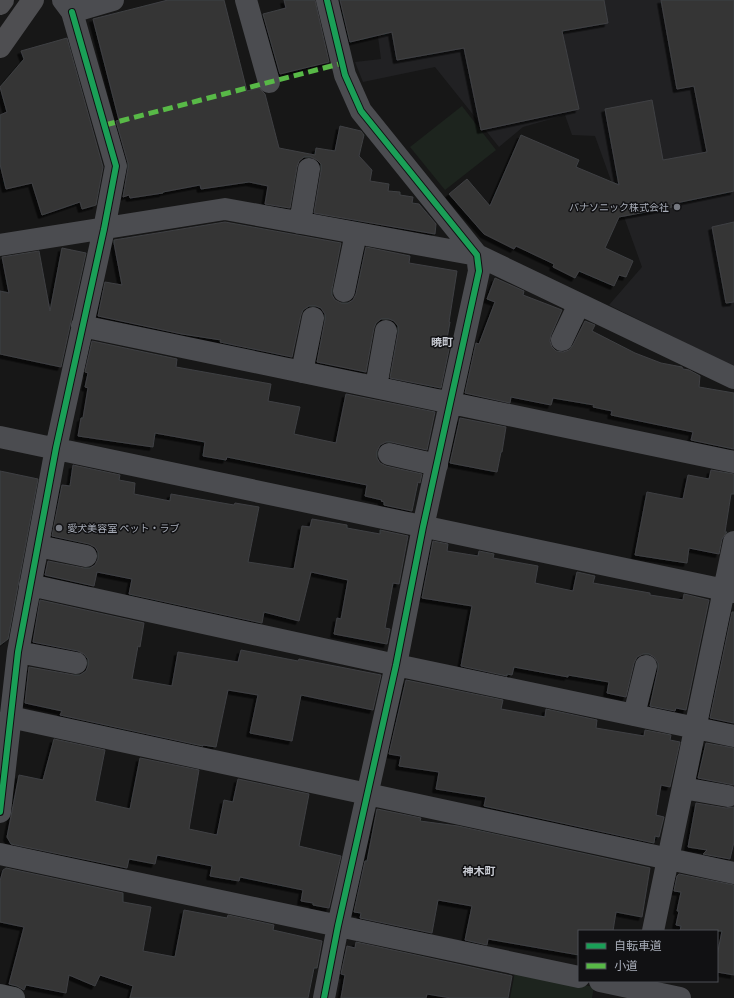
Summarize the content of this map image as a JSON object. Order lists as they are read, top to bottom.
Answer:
{
  "districts": ["暁町", "神木町"],
  "places": ["パナソニック株式会社", "愛犬美容室 ペット・ラブ"],
  "legend": ["自転車道", "小道"]
}
